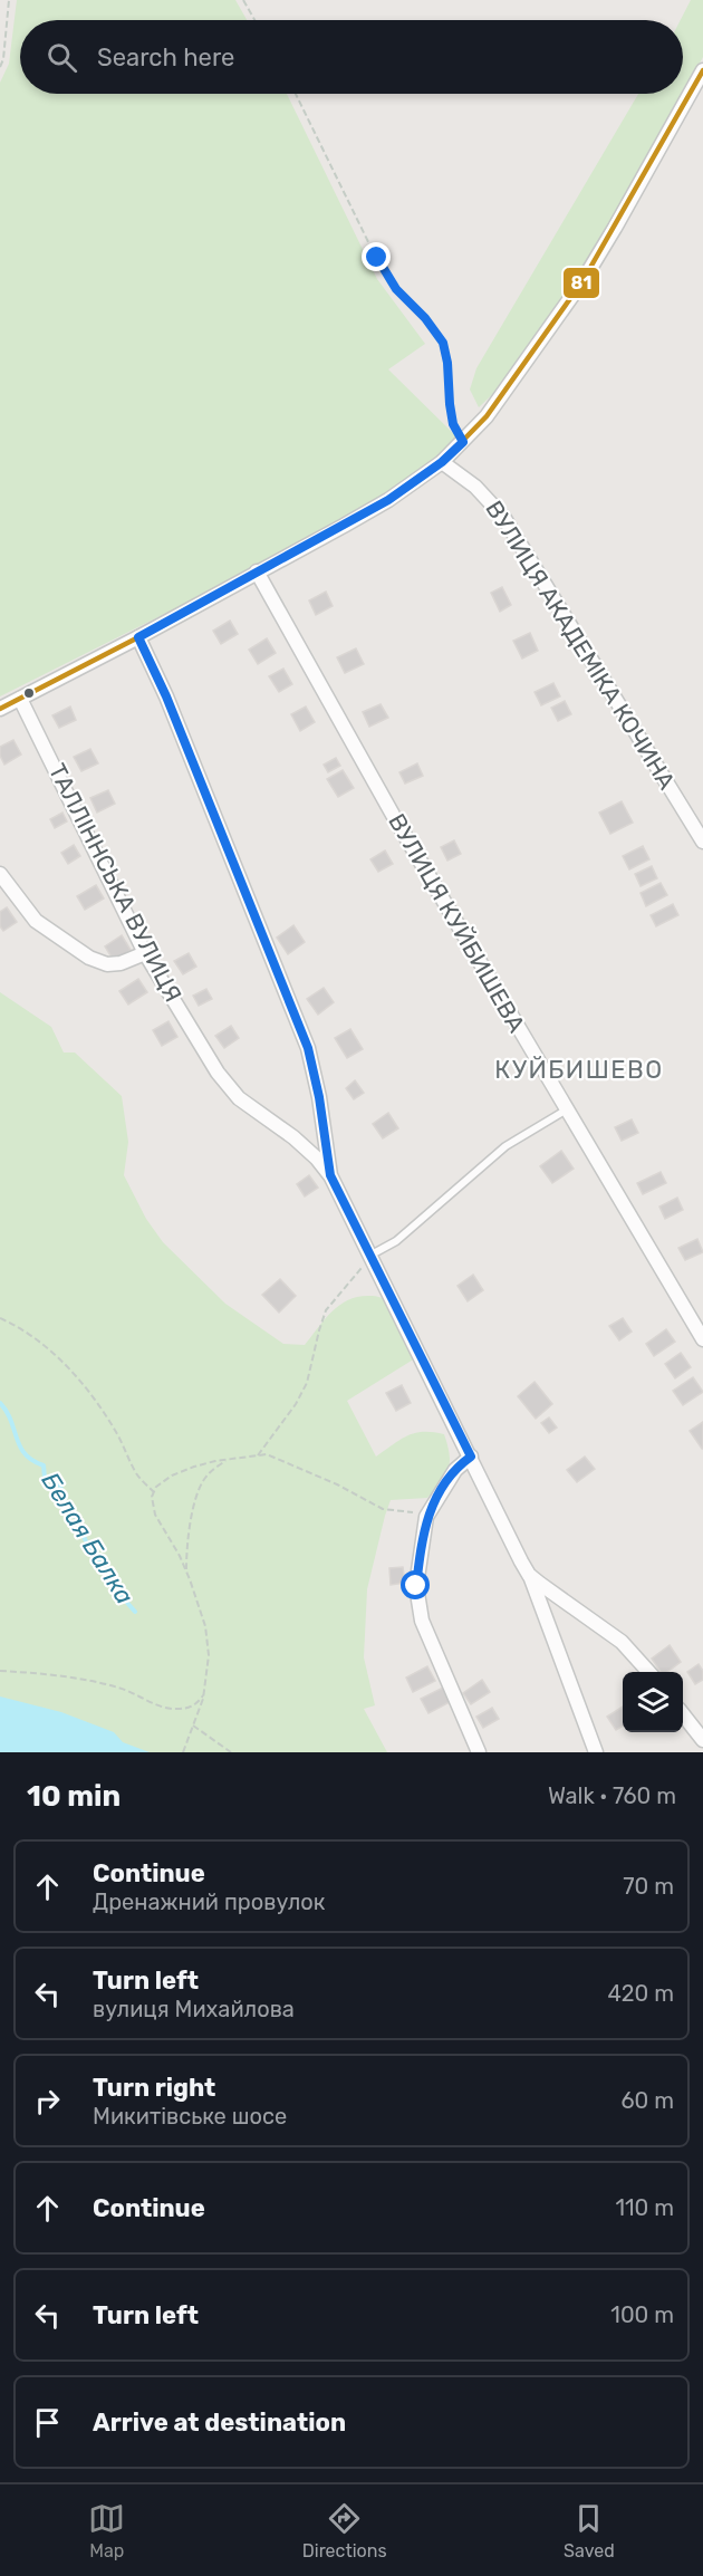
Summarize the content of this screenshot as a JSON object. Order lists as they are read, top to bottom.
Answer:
{
  "streets": {
    "street": ["ВУЛИЦЯ АКАДЕМІКА КОЧИНА", "ТАЛЛІННСЬКА ВУЛИЦЯ", "ВУЛИЦЯ КУЙБИШЕВА"]
  },
  "districts": ["КУЙБИШЕВО"],
  "water": ["Белая Балка"],
  "lines": ["transit line 81"],
  "page": {
    "search": "Search here",
    "heading": ["10 min", "Walk · 760 m"],
    "list": [
      ["Continue", "Дренажний провулок", "70 m"],
      ["Turn left", "вулиця Михайлова", "420 m"],
      ["Turn right", "Микитівське шосе", "60 m"],
      ["Continue", "110 m"],
      ["Turn left", "100 m"],
      "Arrive at destination"
    ],
    "nav": ["Map", "Directions", "Saved"]
  }
}
